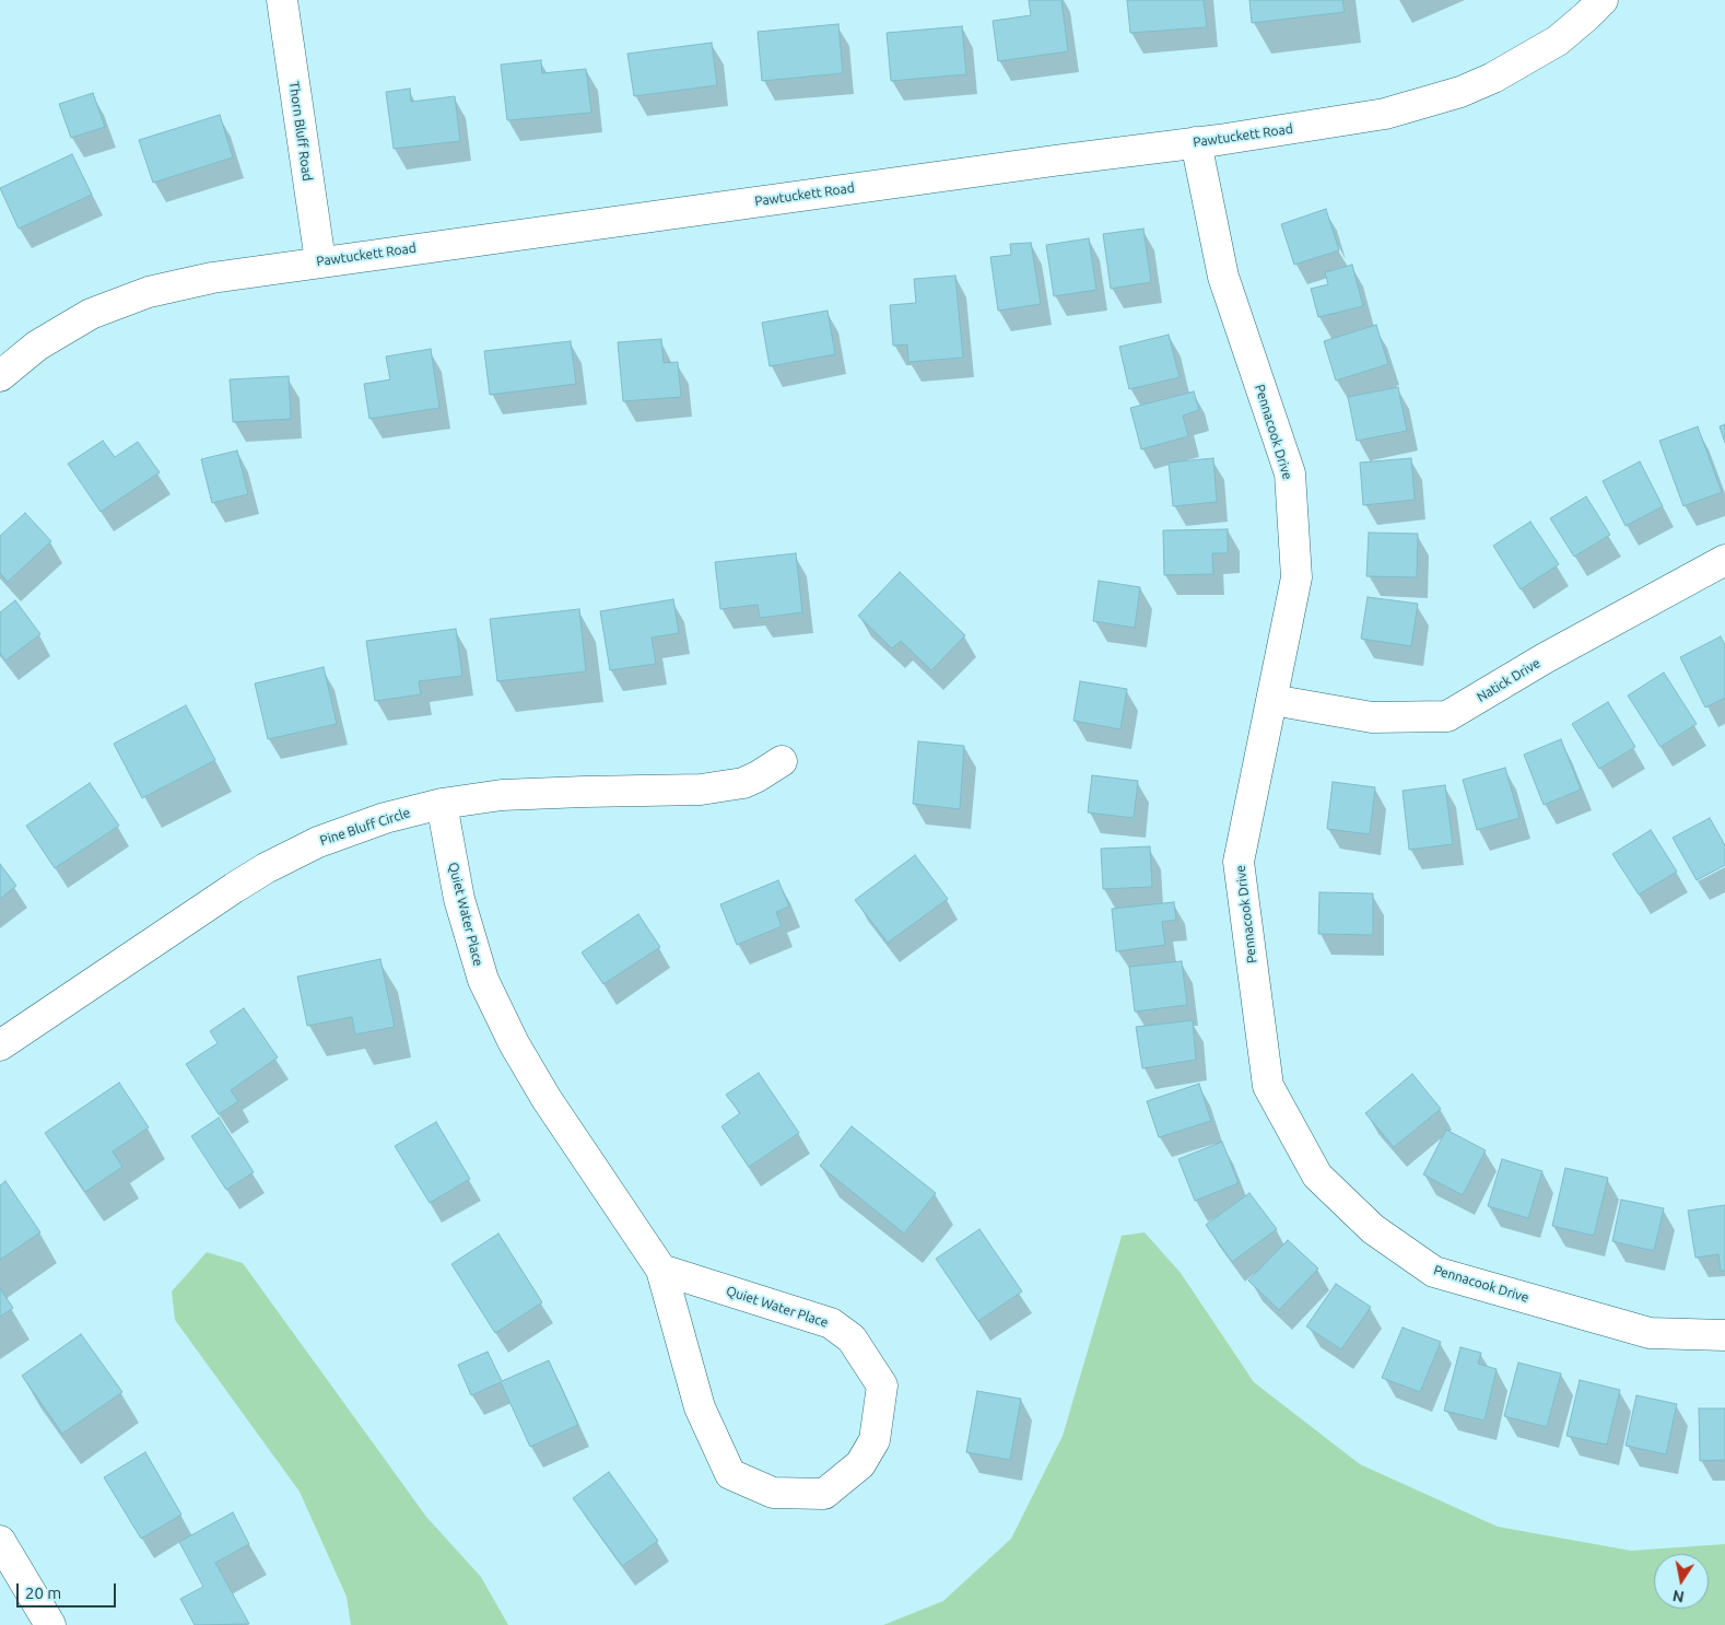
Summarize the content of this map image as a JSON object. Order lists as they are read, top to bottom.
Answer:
{
  "streets": {
    "street": [
      "Thorn Bluff Road",
      "Pawtuckett Road",
      "Pennacook Drive",
      "Natick Drive",
      "Pine Bluff Circle",
      "Quiet Water Place"
    ]
  },
  "crossings": [
    ["Thorn Bluff Road", "Pawtuckett Road"],
    ["Pawtuckett Road", "Pennacook Drive"],
    ["Pennacook Drive", "Natick Drive"],
    ["Pine Bluff Circle", "Quiet Water Place"]
  ],
  "scale_bar": "20 m",
  "north": "bottom"
}
